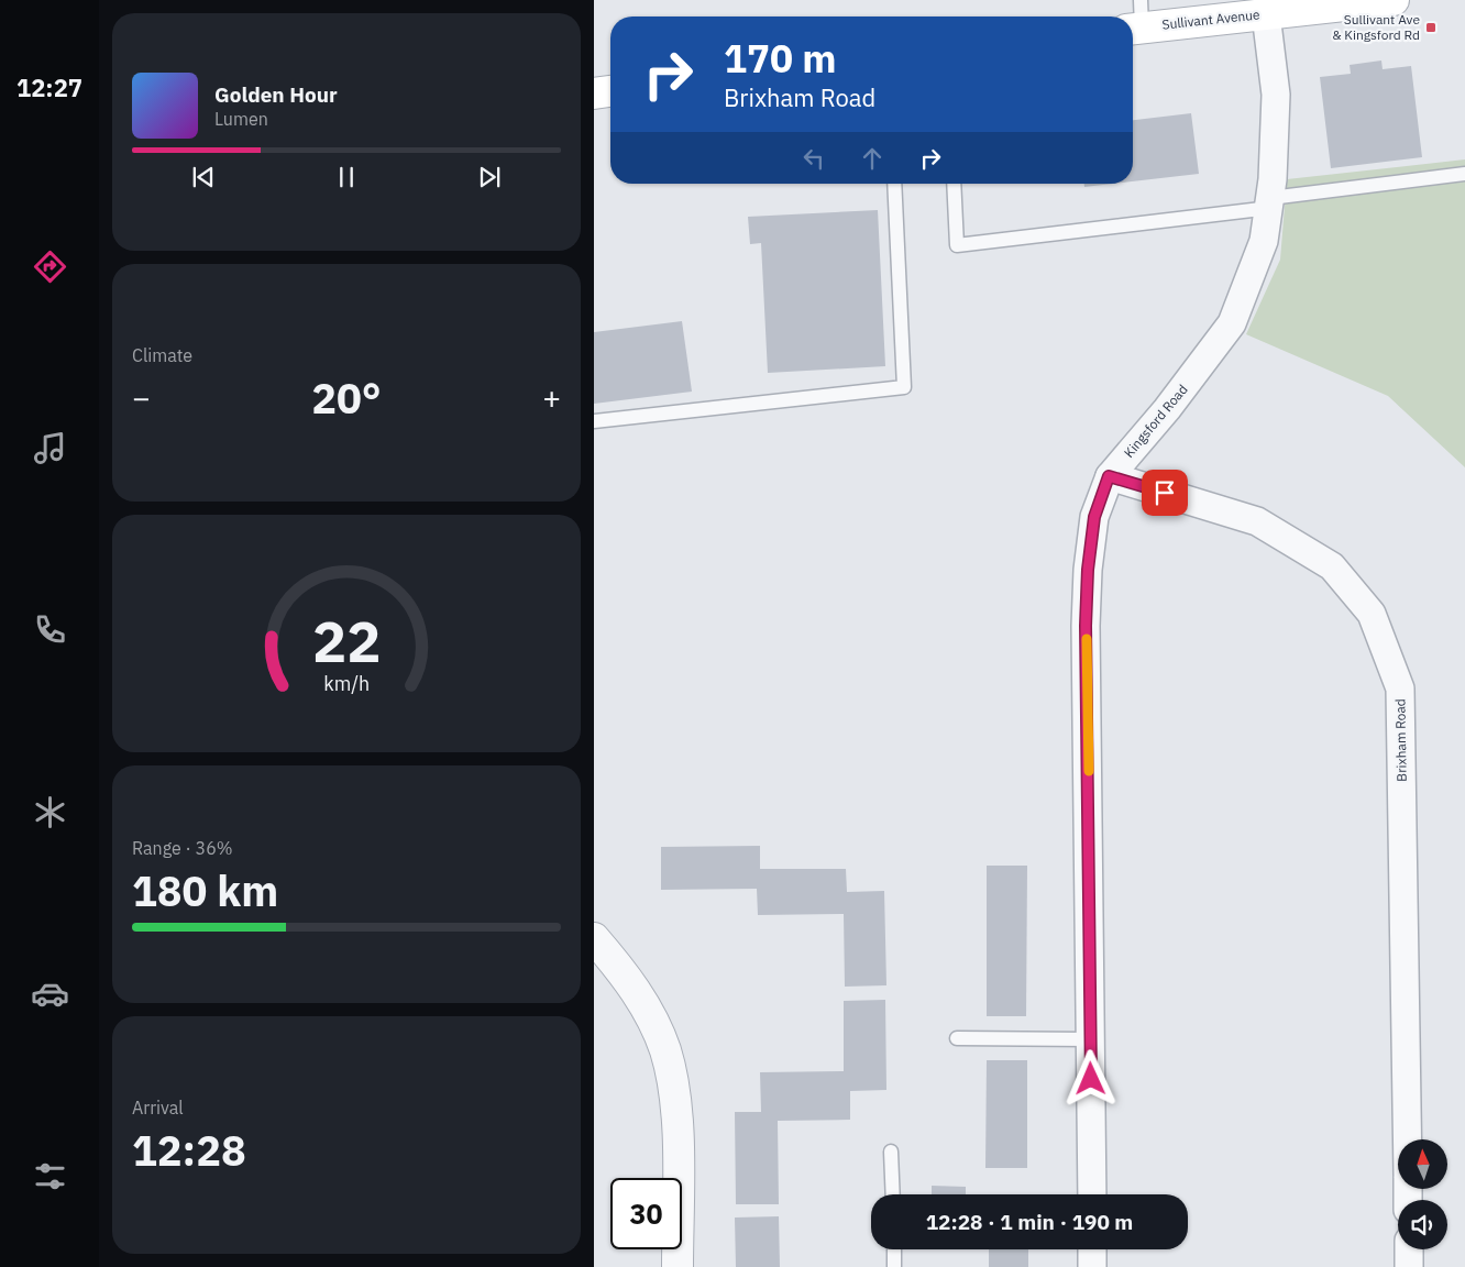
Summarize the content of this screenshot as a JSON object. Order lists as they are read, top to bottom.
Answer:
{
  "streets": {
    "main road": ["Sullivant Avenue"],
    "street": ["Kingsford Road", "Brixham Road"]
  },
  "crossings": [
    ["Sullivant Avenue", "Kingsford Road"],
    ["Kingsford Road", "Brixham Road"]
  ],
  "places": {
    "transit": ["Sullivant Ave & Kingsford Rd"]
  },
  "north": "top",
  "page": {
    "tabs": "12:27",
    "turn": ["170 m", "Brixham Road"],
    "song": ["Golden Hour", "Lumen"],
    "tile": [
      "Climate",
      ["Range · 36%", "180 km"],
      ["Arrival", "12:28"]
    ],
    "heat": ["−", "20°", "+"],
    "limit": "30",
    "trip": "12:28 · 1 min · 190 m",
    "gauge": ["22", "km/h"]
  }
}
